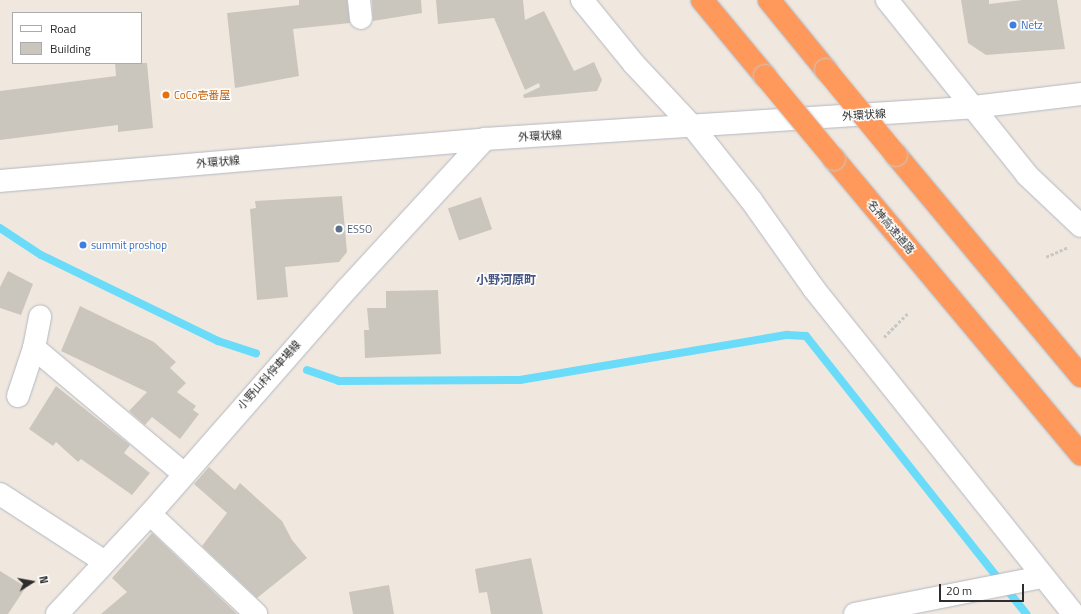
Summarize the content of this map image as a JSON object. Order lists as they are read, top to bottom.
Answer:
{
  "streets": {
    "highway": ["名神高速道路"],
    "street": ["外環状線", "小野山科停車場線"]
  },
  "crossings": [
    ["外環状線", "小野山科停車場線"]
  ],
  "districts": ["小野河原町"],
  "places": [
    "Netz",
    "CoCo壱番屋",
    "ESSO",
    "summit proshop"
  ],
  "legend": ["Road", "Building"],
  "scale_bar": "20 m",
  "north": "right"
}
